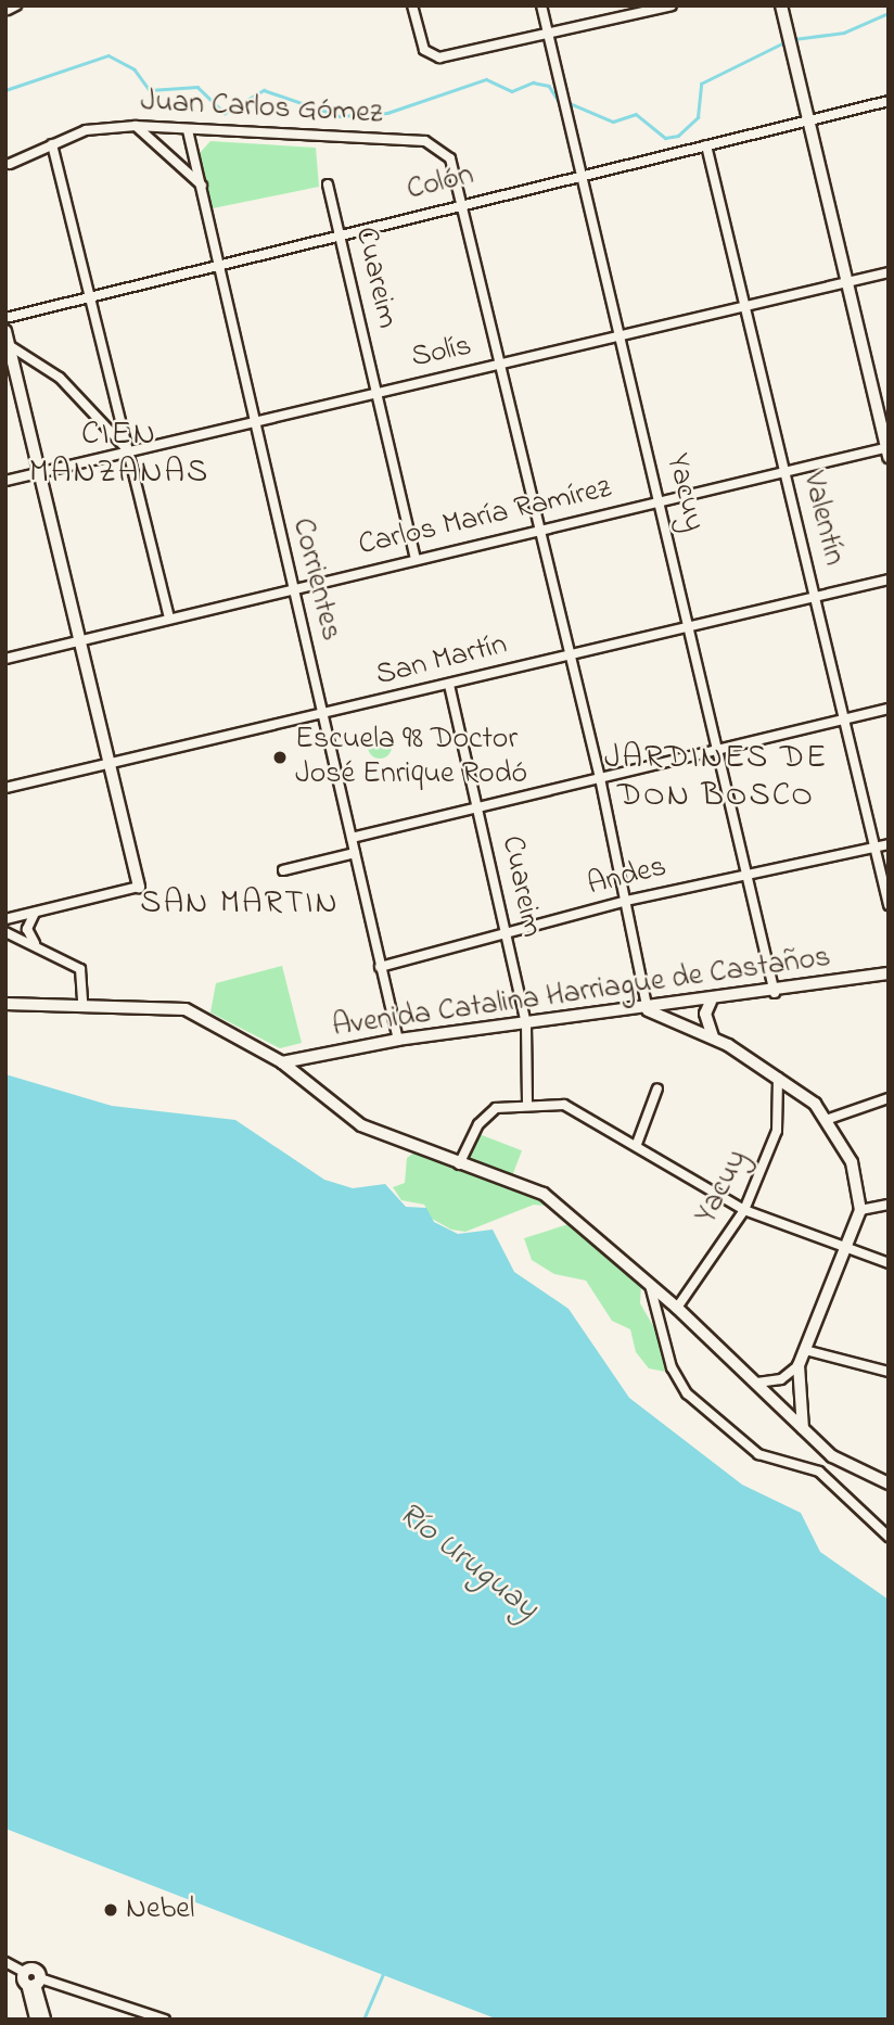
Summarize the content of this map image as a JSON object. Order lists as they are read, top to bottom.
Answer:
{
  "streets": {
    "street": [
      "Juan Carlos Gómez",
      "Colón",
      "Cuareim",
      "Solís",
      "Yacuy",
      "Carlos María Ramírez",
      "Valentín",
      "Corrientes",
      "San Martín",
      "Andes",
      "Avenida Catalina Harriague de Castaños"
    ]
  },
  "crossings": [
    ["Juan Carlos Gómez", "Colón"],
    ["Juan Carlos Gómez", "Corrientes"],
    ["Colón", "Cuareim"],
    ["Colón", "Yacuy"],
    ["Colón", "Valentín"],
    ["Colón", "Corrientes"],
    ["Cuareim", "Solís"],
    ["Cuareim", "Carlos María Ramírez"],
    ["Cuareim", "San Martín"],
    ["Cuareim", "Andes"],
    ["Cuareim", "Avenida Catalina Harriague de Castaños"],
    ["Solís", "Yacuy"],
    ["Solís", "Valentín"],
    ["Solís", "Corrientes"],
    ["Yacuy", "Carlos María Ramírez"],
    ["Yacuy", "San Martín"],
    ["Yacuy", "Andes"],
    ["Yacuy", "Avenida Catalina Harriague de Castaños"],
    ["Carlos María Ramírez", "Valentín"],
    ["Carlos María Ramírez", "Corrientes"],
    ["Valentín", "San Martín"],
    ["Valentín", "Andes"],
    ["Corrientes", "San Martín"],
    ["Corrientes", "Andes"],
    ["Corrientes", "Avenida Catalina Harriague de Castaños"]
  ],
  "districts": ["CIEN MANZANAS", "JARDINES DE DON BOSCO", "SAN MARTIN"],
  "water": ["Río Uruguay"],
  "places": ["Escuela 98 Doctor José Enrique Rodó", "Nebel"]
}
